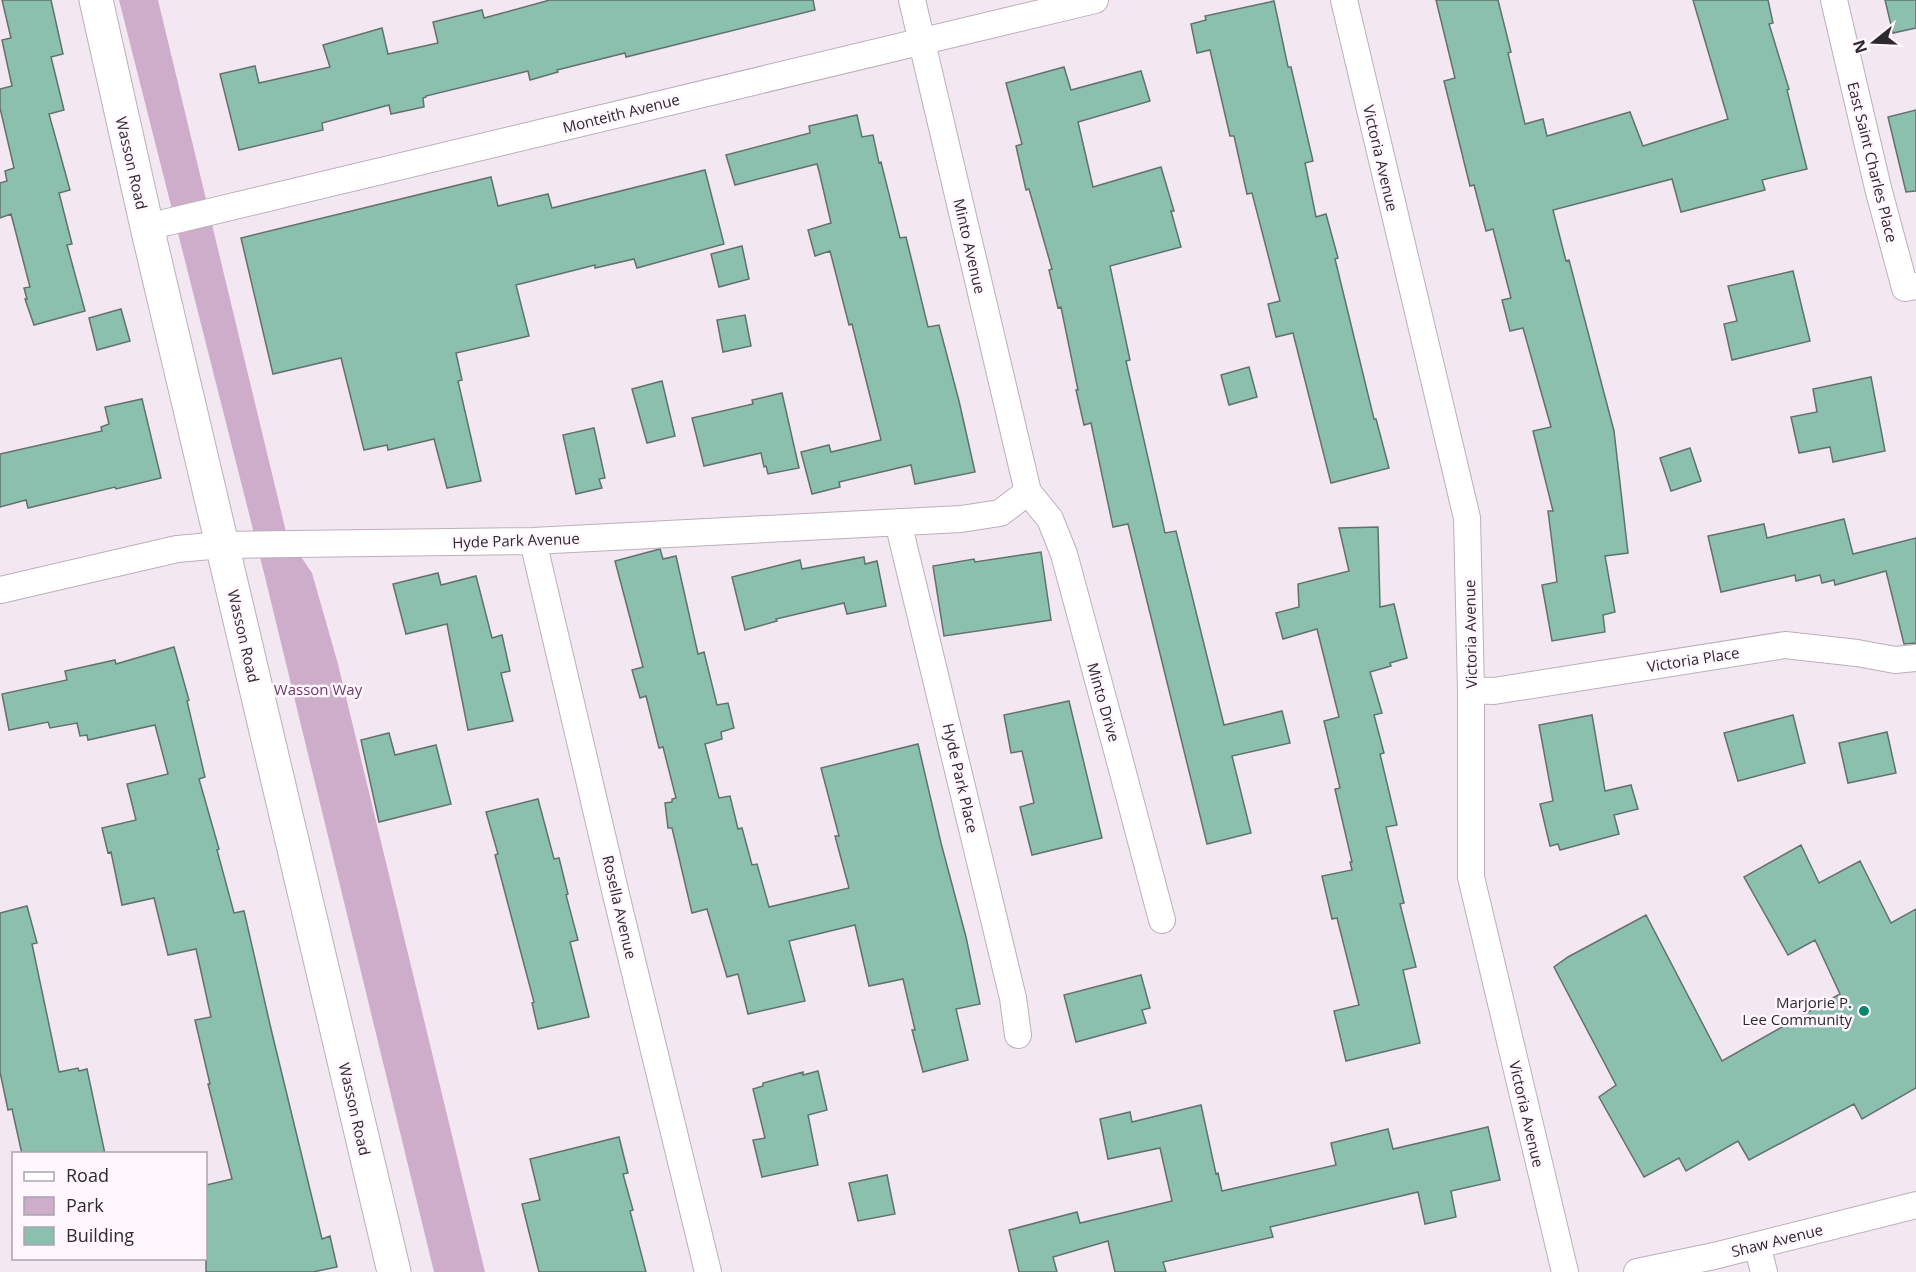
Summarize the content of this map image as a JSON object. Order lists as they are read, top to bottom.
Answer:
{
  "streets": {
    "street": [
      "Monteith Avenue",
      "Victoria Avenue",
      "East Saint Charles Place",
      "Wasson Road",
      "Minto Avenue",
      "Hyde Park Avenue",
      "Victoria Place",
      "Minto Drive",
      "Hyde Park Place",
      "Rosella Avenue",
      "Shaw Avenue"
    ]
  },
  "crossings": [
    ["Monteith Avenue", "Wasson Road"],
    ["Monteith Avenue", "Minto Avenue"],
    ["Victoria Avenue", "Victoria Place"],
    ["Wasson Road", "Hyde Park Avenue"],
    ["Minto Avenue", "Hyde Park Avenue"],
    ["Minto Avenue", "Minto Drive"],
    ["Hyde Park Avenue", "Minto Drive"],
    ["Hyde Park Avenue", "Hyde Park Place"],
    ["Hyde Park Avenue", "Rosella Avenue"]
  ],
  "parks": ["Wasson Way"],
  "places": ["Marjorie P. Lee Community"],
  "legend": ["Road", "Park", "Building"],
  "north": "left"
}
